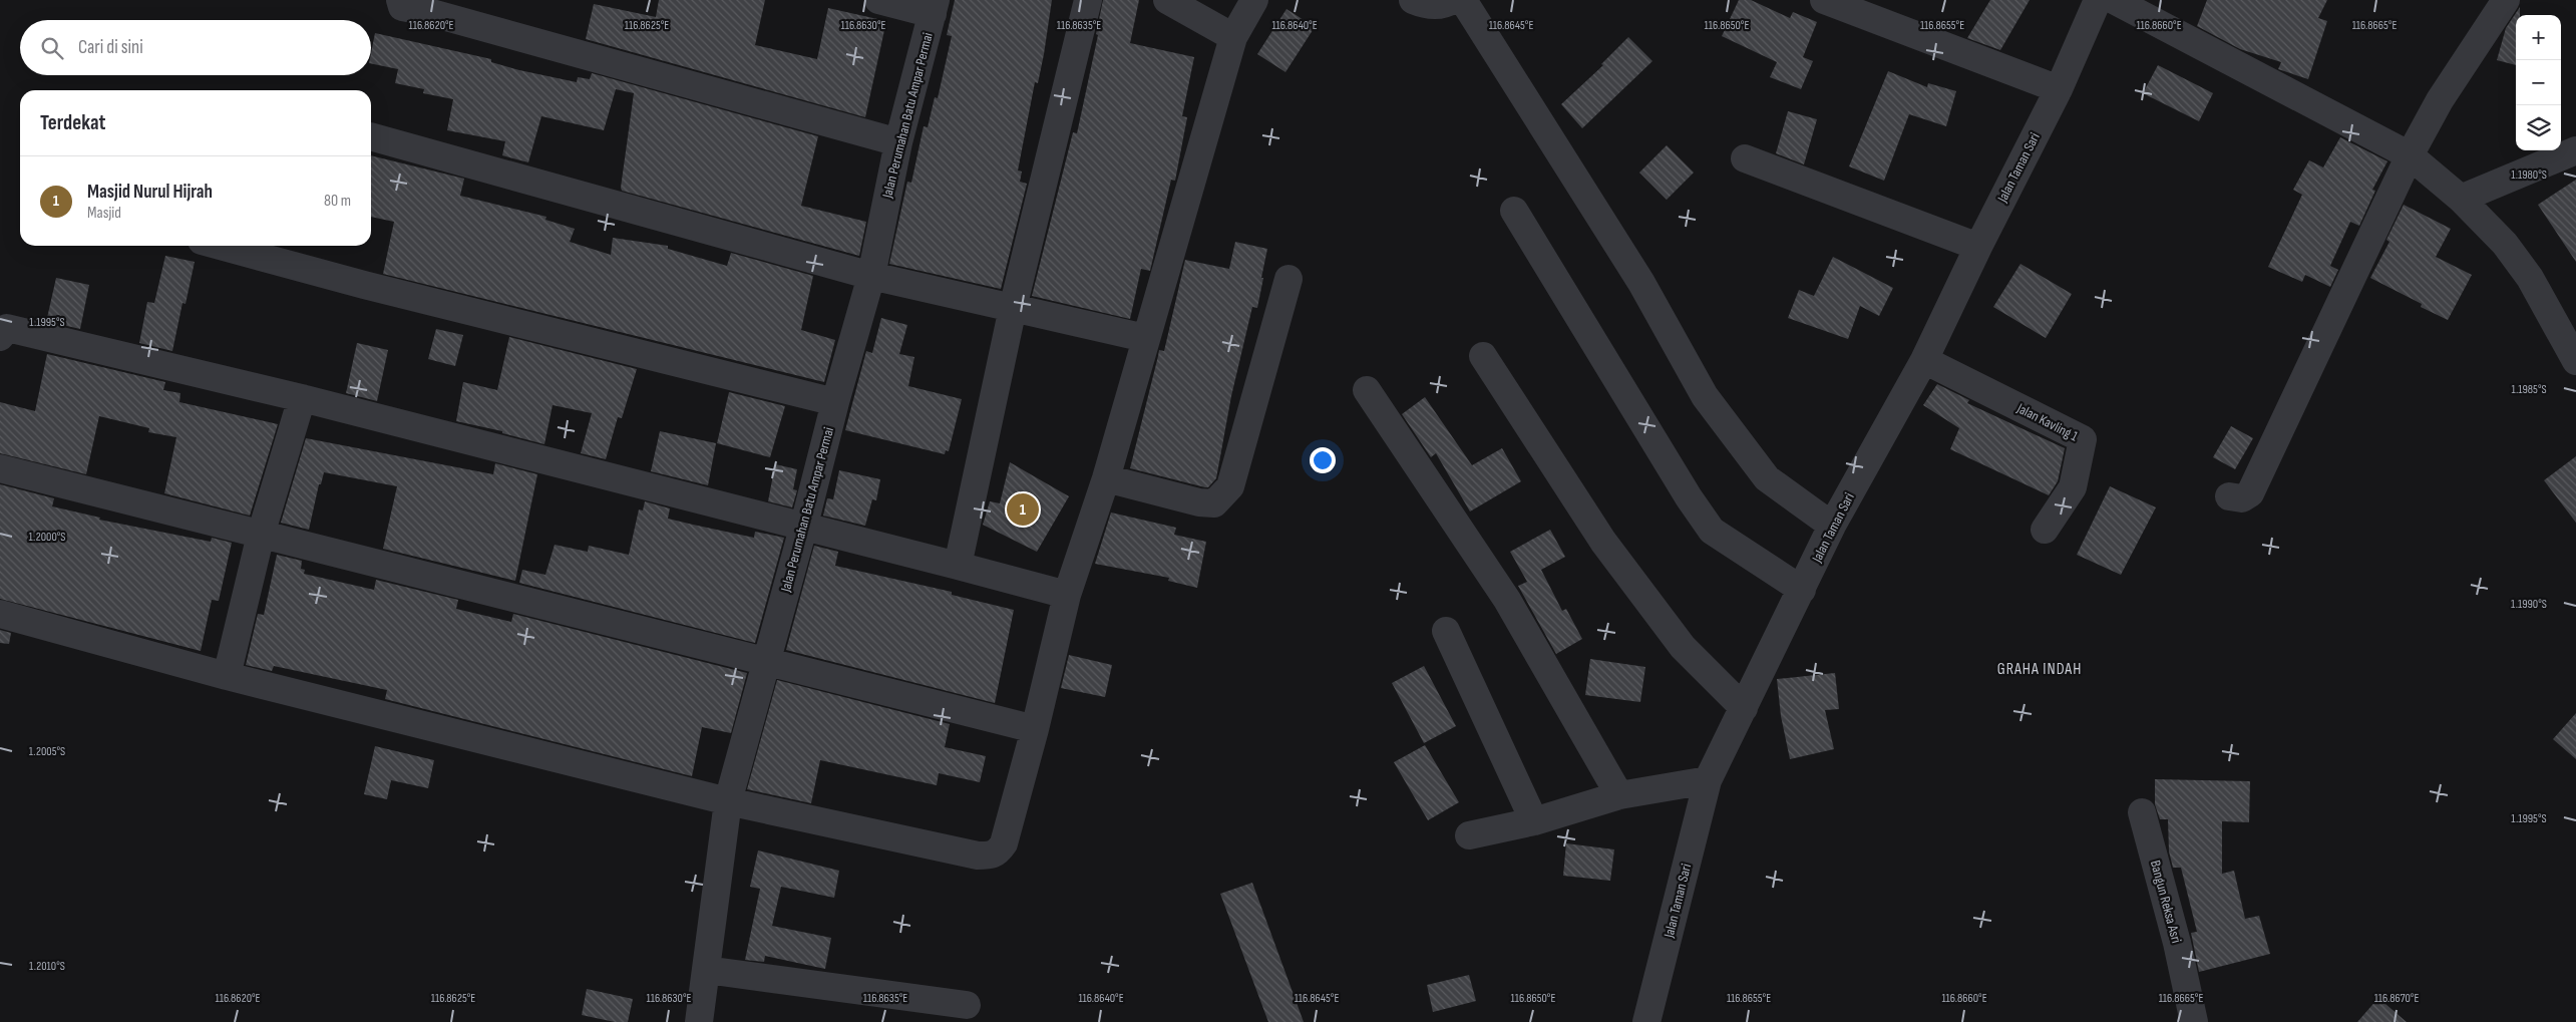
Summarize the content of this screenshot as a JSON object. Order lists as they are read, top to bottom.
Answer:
{
  "streets": {
    "street": [
      "Jalan Perumahan Batu Ampar Permai",
      "Jalan Taman Sari",
      "Jalan Kavling 1",
      "Bangun Reksa Asri"
    ]
  },
  "crossings": [
    ["Jalan Taman Sari", "Jalan Kavling 1"]
  ],
  "districts": ["GRAHA INDAH"],
  "page": {
    "map_buttons": ["+", "−"],
    "search": "Cari di sini",
    "heading": "Terdekat",
    "list": [
      {
        "mark": "1",
        "name": "Masjid Nurul Hijrah",
        "note": "Masjid",
        "value": "80 m"
      }
    ],
    "pins": "1"
  },
  "coordinates": [
    "116.8620°E",
    "116.8625°E",
    "116.8630°E",
    "116.8635°E",
    "116.8640°E",
    "116.8650°E",
    "116.8655°E",
    "116.8660°E",
    "116.8665°E",
    "116.8645°E",
    "1.1980°S",
    "1.1995°S",
    "1.1985°S",
    "1.2000°S",
    "1.1990°S",
    "1.2005°S",
    "1.2010°S",
    "116.8670°E"
  ]
}
